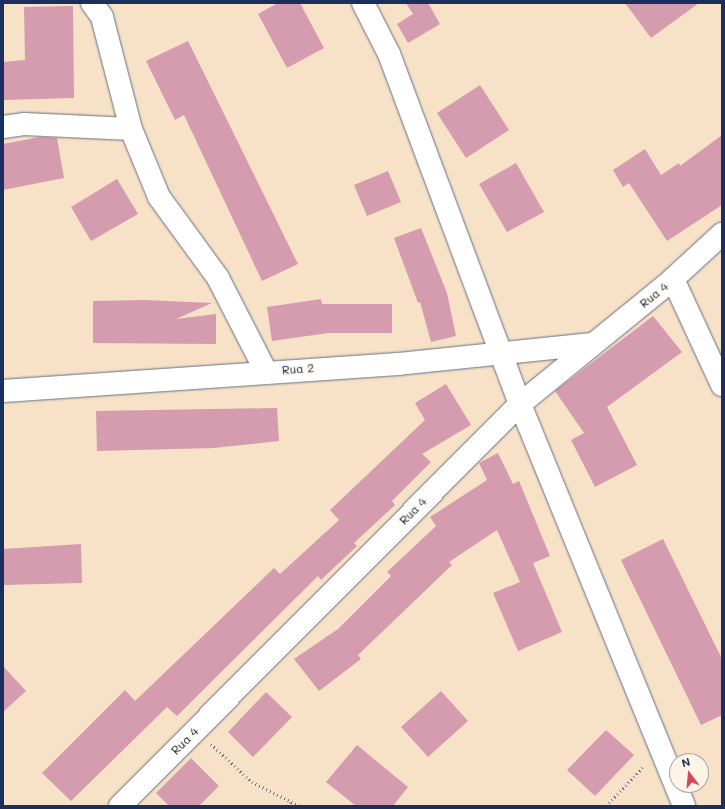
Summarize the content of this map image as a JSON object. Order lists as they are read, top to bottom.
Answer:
{
  "streets": {
    "street": ["Rua 4", "Rua 2"]
  },
  "crossings": [
    ["Rua 4", "Rua 2"]
  ],
  "north": "top"
}
